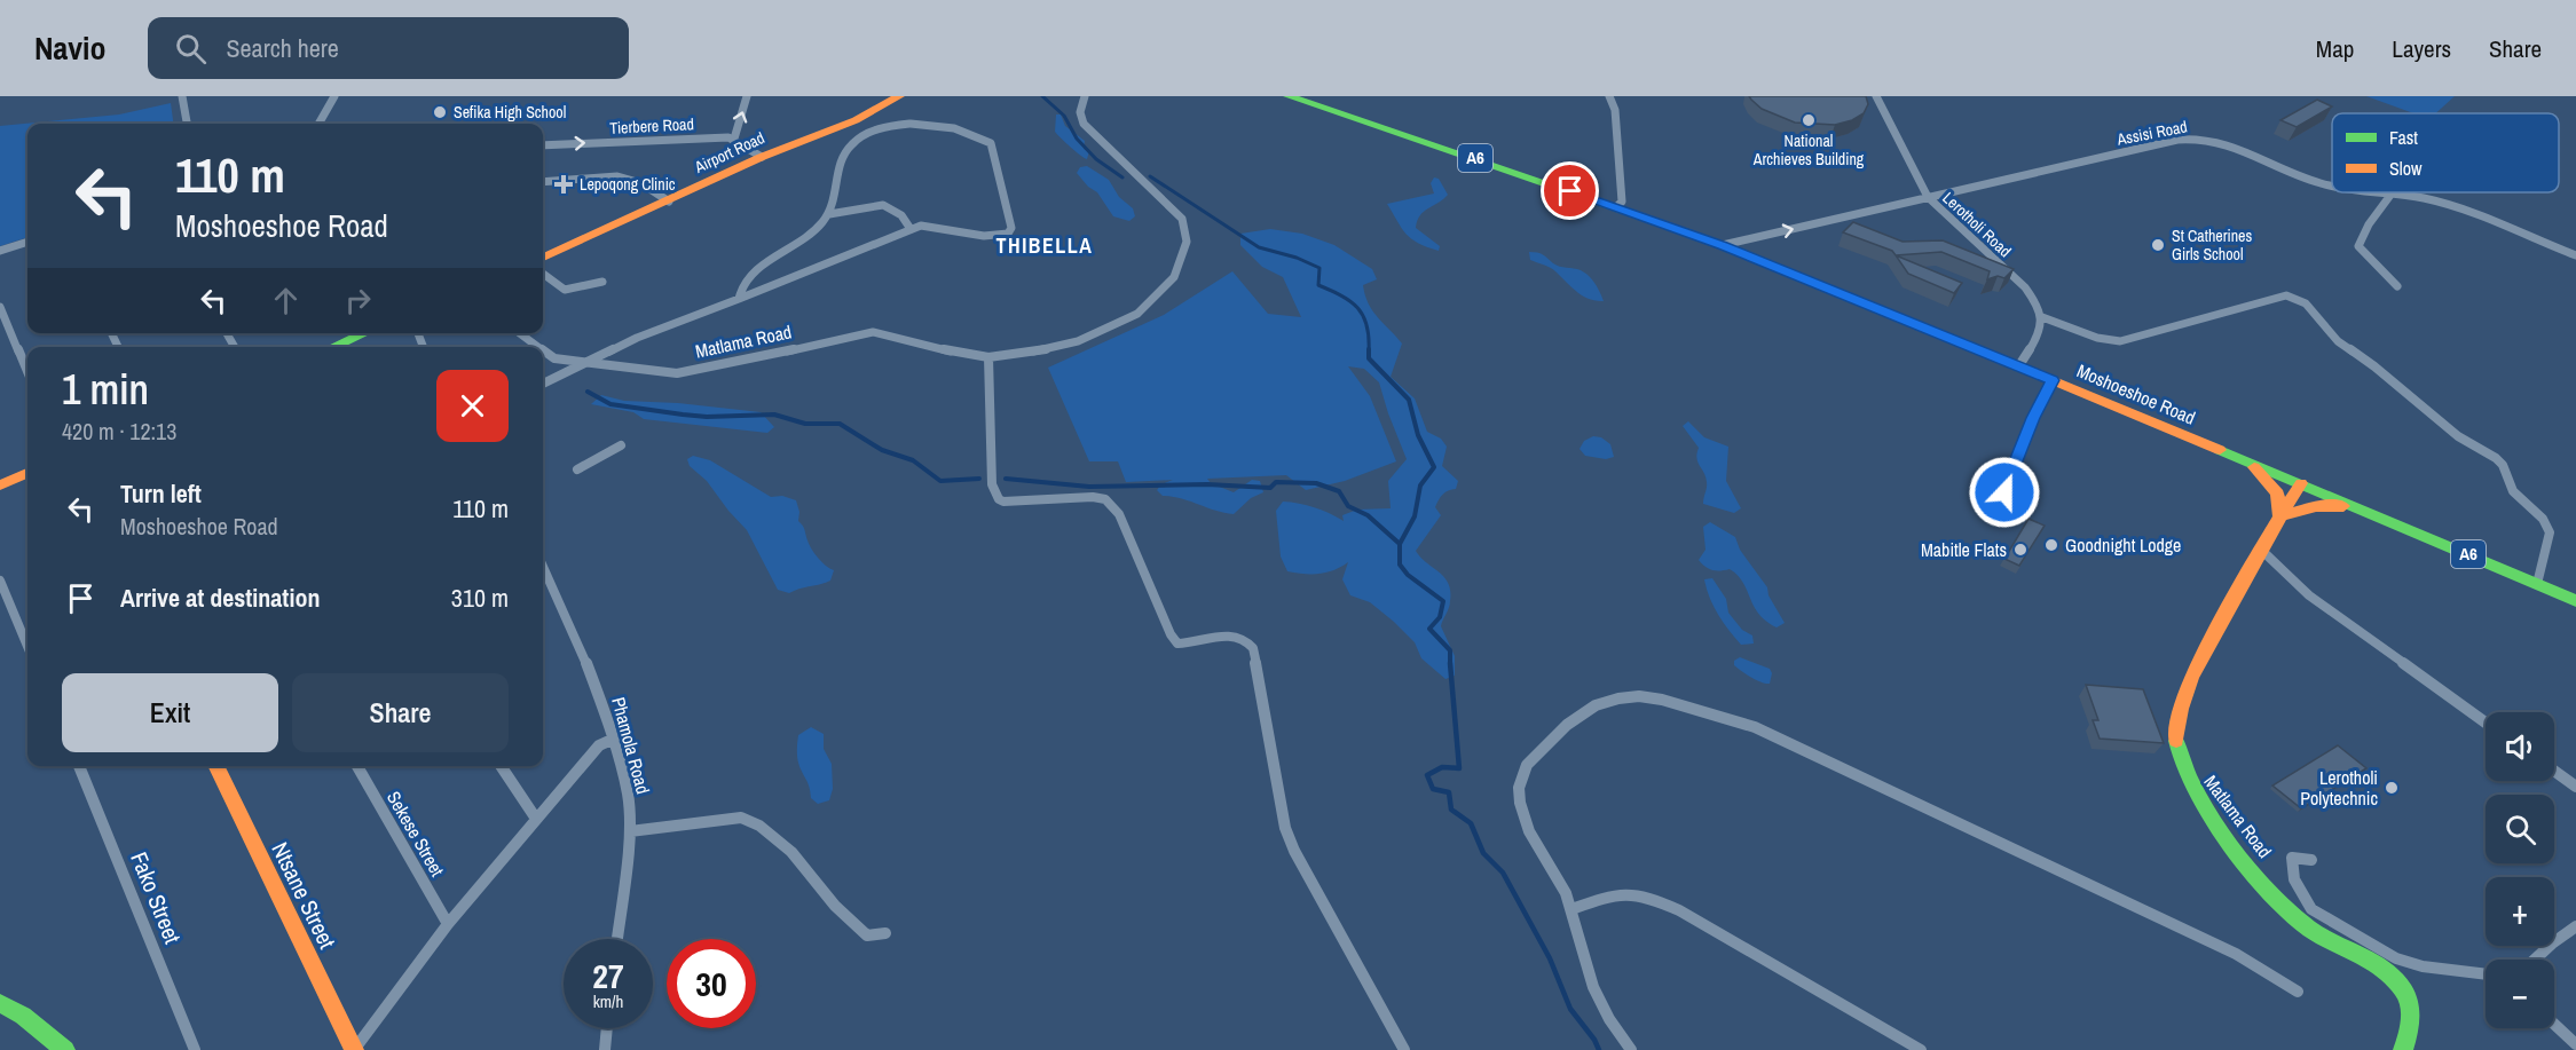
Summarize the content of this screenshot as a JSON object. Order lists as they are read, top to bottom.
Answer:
{
  "streets": {
    "main road": [
      "Airport Road",
      "A6",
      "Matlama Road",
      "Moshoeshoe Road",
      "Ntsane Street"
    ],
    "street": [
      "Tierbere Road",
      "Assisi Road",
      "Lerotholi Road",
      "Phamola Road",
      "Sekese Street",
      "Fako Street"
    ]
  },
  "crossings": [
    ["Assisi Road", "Lerotholi Road"],
    ["Assisi Road", "Moshoeshoe Road"],
    ["Matlama Road", "Moshoeshoe Road"]
  ],
  "districts": ["THIBELLA"],
  "places": {
    "other": [
      "Sefika High School",
      "National Archieves Building",
      "St Catherines Girls School",
      "Goodnight Lodge",
      "Mabitle Flats",
      "Lerotholi Polytechnic"
    ],
    "health": ["Lepoqong Clinic"]
  },
  "legend": ["Fast", "Slow"],
  "page": {
    "header": "Navio",
    "search": "Search here",
    "nav": ["Map", "Layers", "Share"],
    "turn": ["110 m", "Moshoeshoe Road"],
    "heading": ["1 min", "420 m · 12:13"],
    "list": [
      {
        "name": "Turn left",
        "note": "Moshoeshoe Road",
        "value": "110 m"
      },
      {
        "name": "Arrive at destination",
        "value": "310 m"
      }
    ],
    "buttons": ["Exit", "Share"],
    "map_buttons": ["+", "−"],
    "speed": "27 km/h",
    "limit": "30"
  }
}
